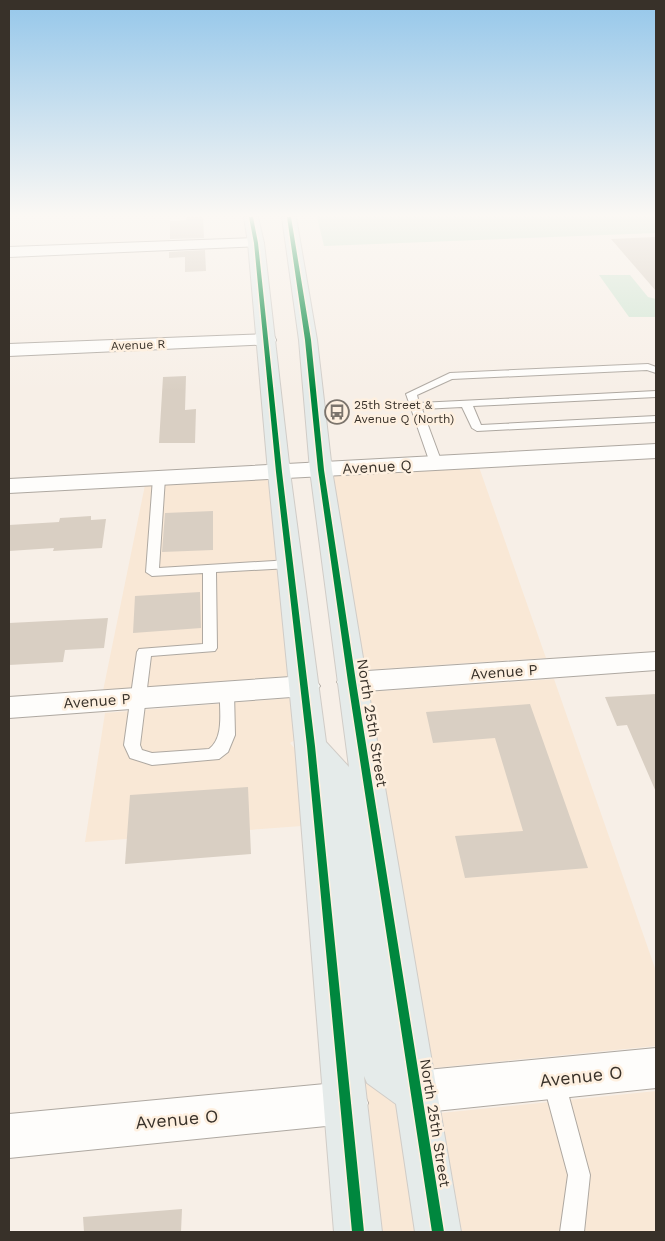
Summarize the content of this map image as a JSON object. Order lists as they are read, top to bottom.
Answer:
{
  "streets": {
    "main road": ["North 25th Street"],
    "street": [
      "Avenue R",
      "Avenue Q",
      "Avenue P",
      "Avenue O"
    ]
  },
  "crossings": [
    ["Avenue Q", "North 25th Street"],
    ["Avenue P", "North 25th Street"],
    ["North 25th Street", "Avenue O"]
  ],
  "places": {
    "bus stop": ["25th Street & Avenue Q (North)"]
  }
}
